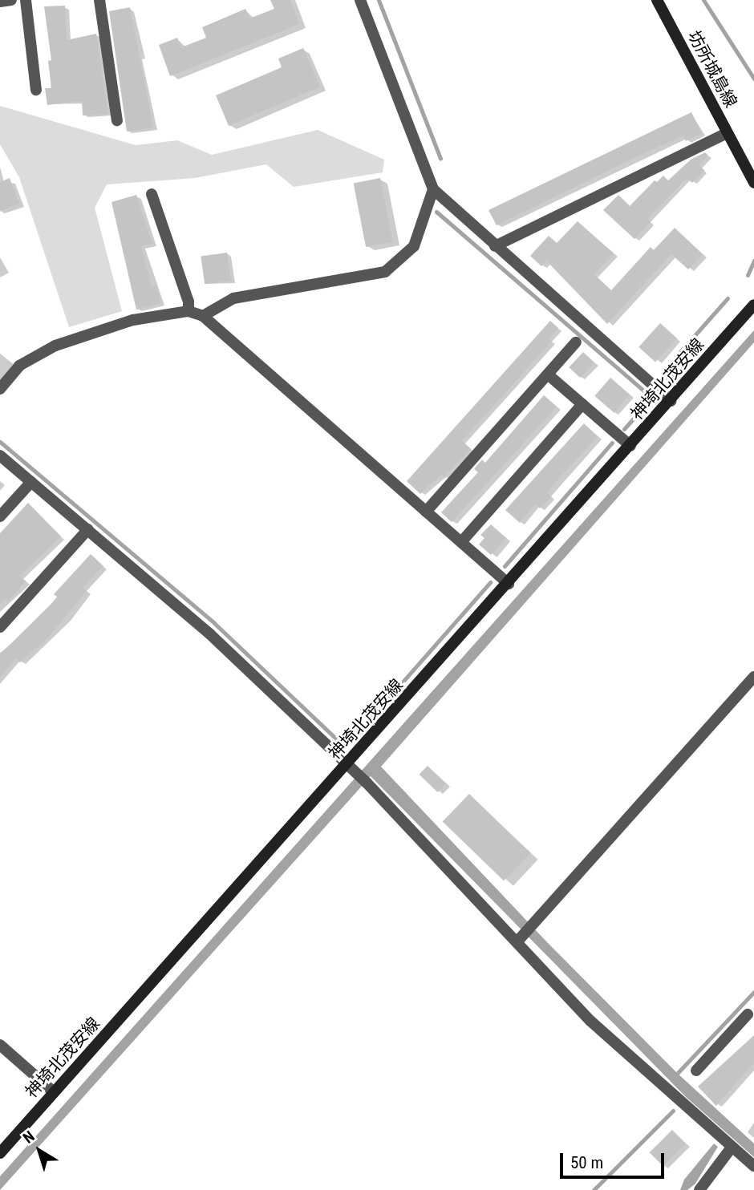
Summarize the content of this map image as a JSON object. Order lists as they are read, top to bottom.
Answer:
{
  "streets": {
    "main road": ["坊所城島線", "神埼北茂安線"]
  },
  "scale_bar": "50 m",
  "north": "top left"
}
